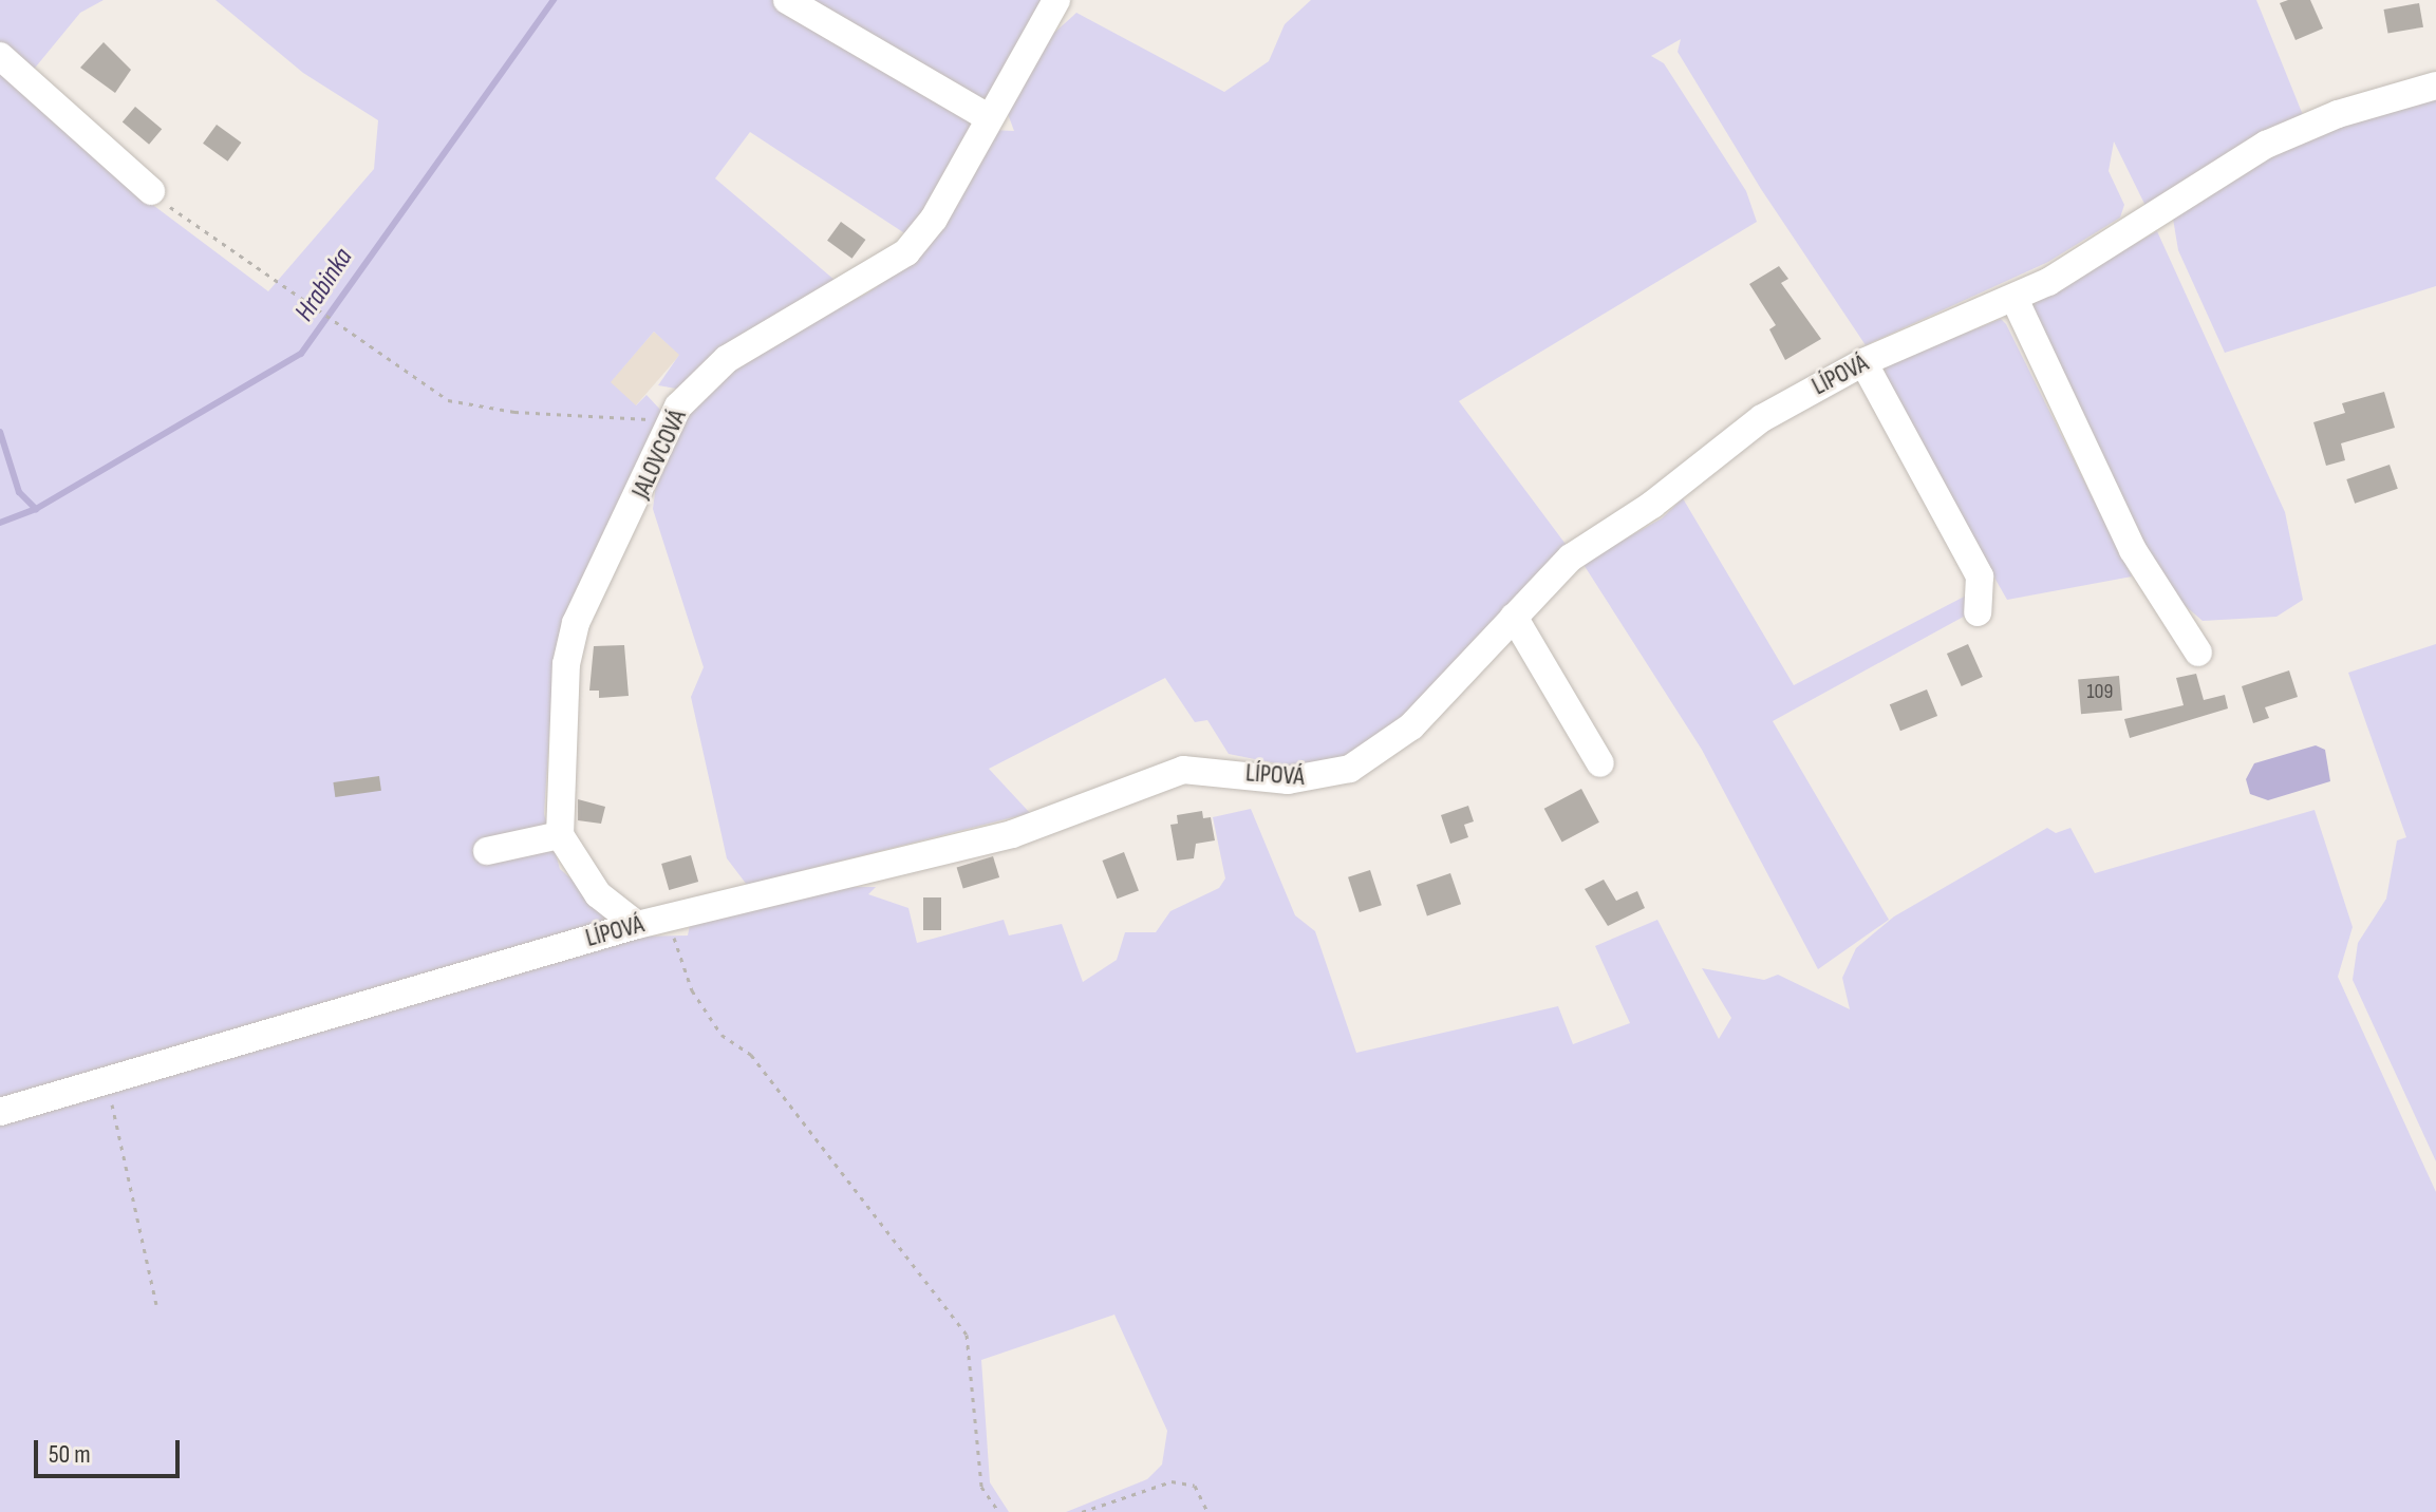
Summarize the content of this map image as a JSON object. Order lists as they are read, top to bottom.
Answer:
{
  "streets": {
    "street": ["LÍPOVÁ", "JALOVCOVÁ"]
  },
  "water": ["Hrabinka"],
  "house_numbers": ["109"],
  "scale_bar": "50 m"
}
